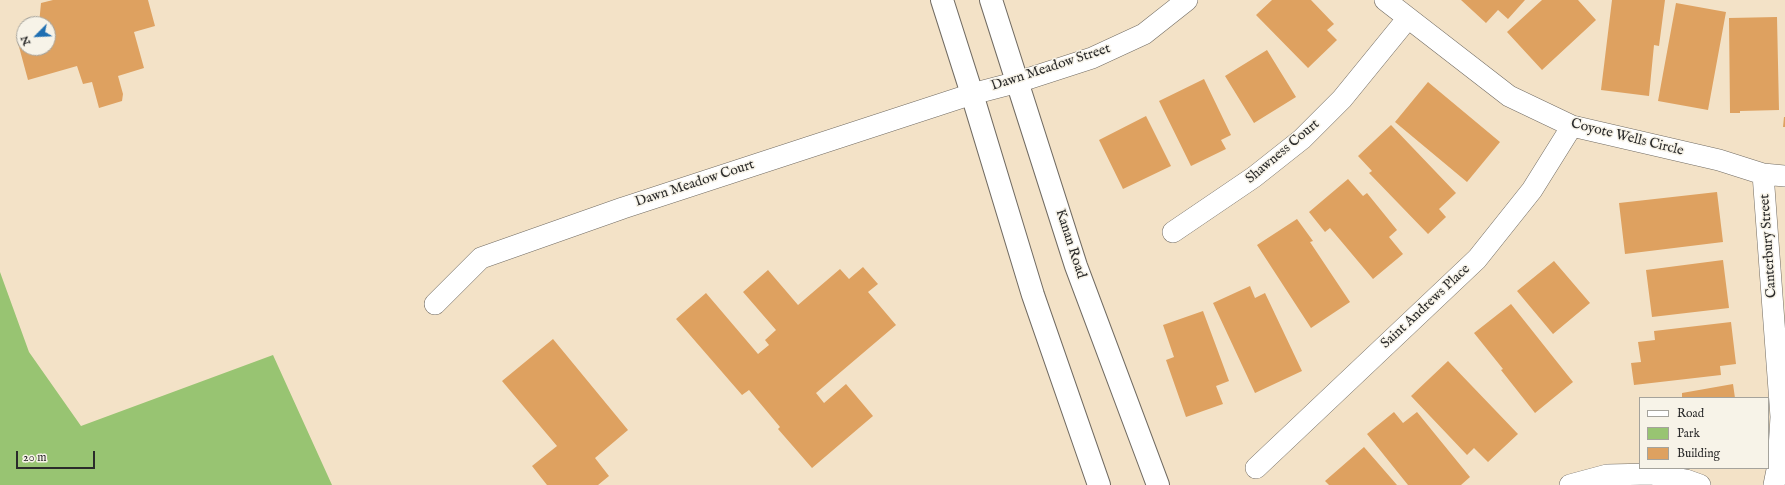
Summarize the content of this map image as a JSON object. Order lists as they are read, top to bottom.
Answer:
{
  "streets": {
    "main road": ["Kanan Road"],
    "street": [
      "Dawn Meadow Street",
      "Coyote Wells Circle",
      "Shawness Court",
      "Dawn Meadow Court",
      "Canterbury Street",
      "Saint Andrews Place"
    ]
  },
  "crossings": [
    ["Dawn Meadow Street", "Dawn Meadow Court"],
    ["Dawn Meadow Street", "Kanan Road"],
    ["Coyote Wells Circle", "Shawness Court"],
    ["Coyote Wells Circle", "Canterbury Street"],
    ["Coyote Wells Circle", "Saint Andrews Place"]
  ],
  "legend": ["Road", "Park", "Building"],
  "scale_bar": "20 m",
  "north": "bottom left"
}
